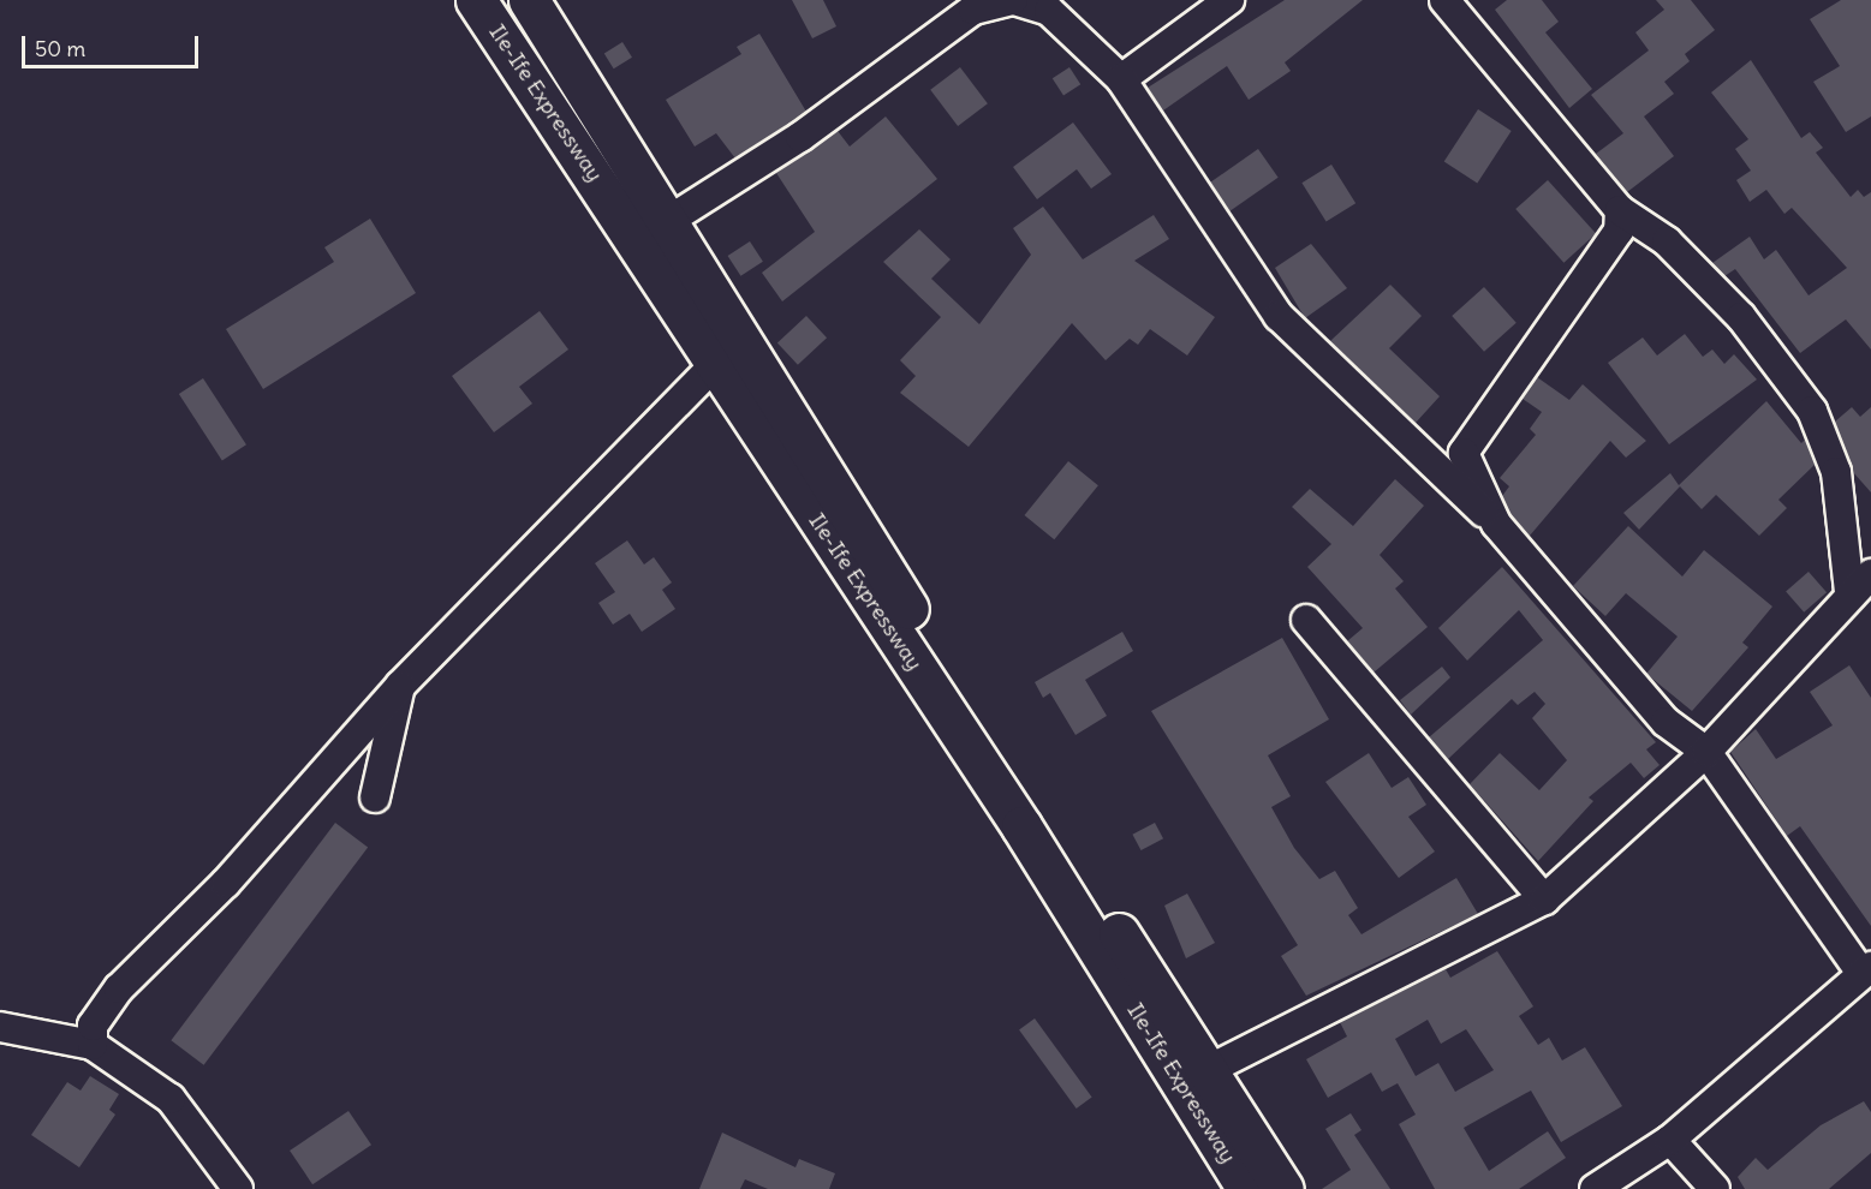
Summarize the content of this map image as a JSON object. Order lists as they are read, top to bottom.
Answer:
{
  "streets": {
    "main road": ["Ile-Ife Expressway"]
  },
  "scale_bar": "50 m"
}
